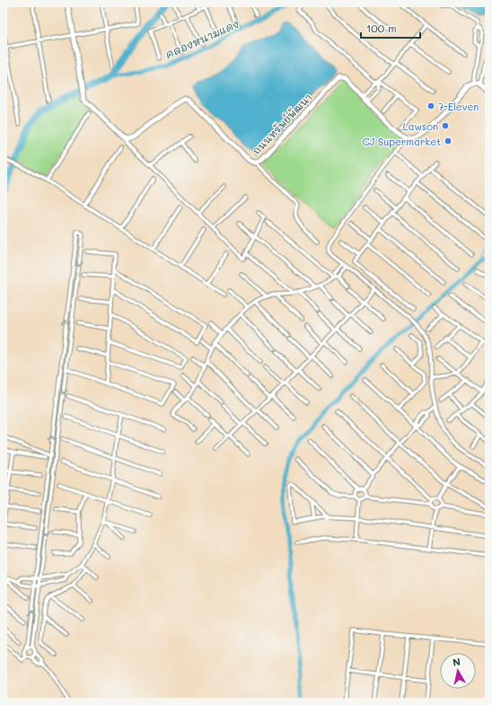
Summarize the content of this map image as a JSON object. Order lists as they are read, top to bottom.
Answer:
{
  "streets": {
    "street": ["ถนนทรัพย์พัฒนา"]
  },
  "water": ["คลองหนามแดง"],
  "places": ["7-Eleven", "Lawson", "CJ Supermarket"],
  "scale_bar": "100 m",
  "north": "top"
}
